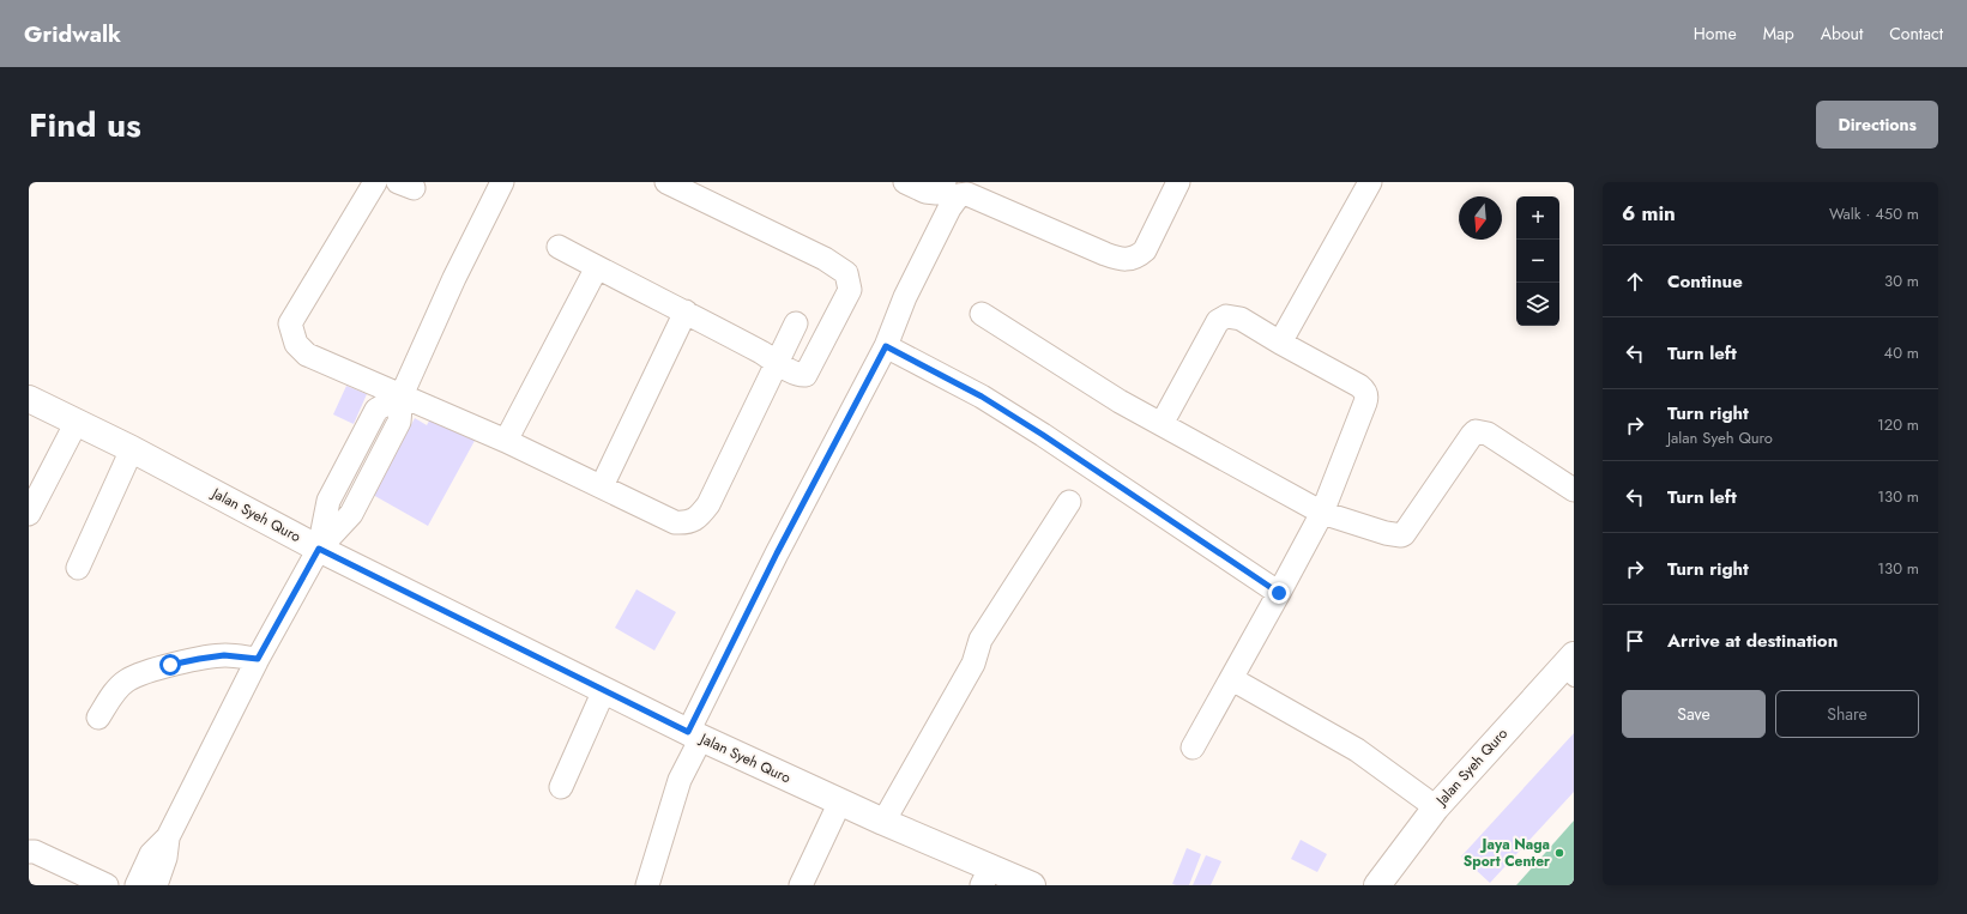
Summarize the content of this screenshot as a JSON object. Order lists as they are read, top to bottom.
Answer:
{
  "streets": {
    "main road": ["Jalan Syeh Quro"]
  },
  "places": ["Jaya Naga Sport Center"],
  "north": "bottom",
  "page": {
    "header": "Gridwalk",
    "nav": [
      "Home",
      "Map",
      "About",
      "Contact"
    ],
    "title": "Find us",
    "buttons": [
      "Directions",
      ["Save", "Share"]
    ],
    "heading": ["6 min", "Walk · 450 m"],
    "map_buttons": ["+", "−"],
    "list": [
      ["Continue", "30 m"],
      ["Turn left", "40 m"],
      ["Turn right", "Jalan Syeh Quro", "120 m"],
      ["Turn left", "130 m"],
      ["Turn right", "130 m"],
      "Arrive at destination"
    ]
  }
}
